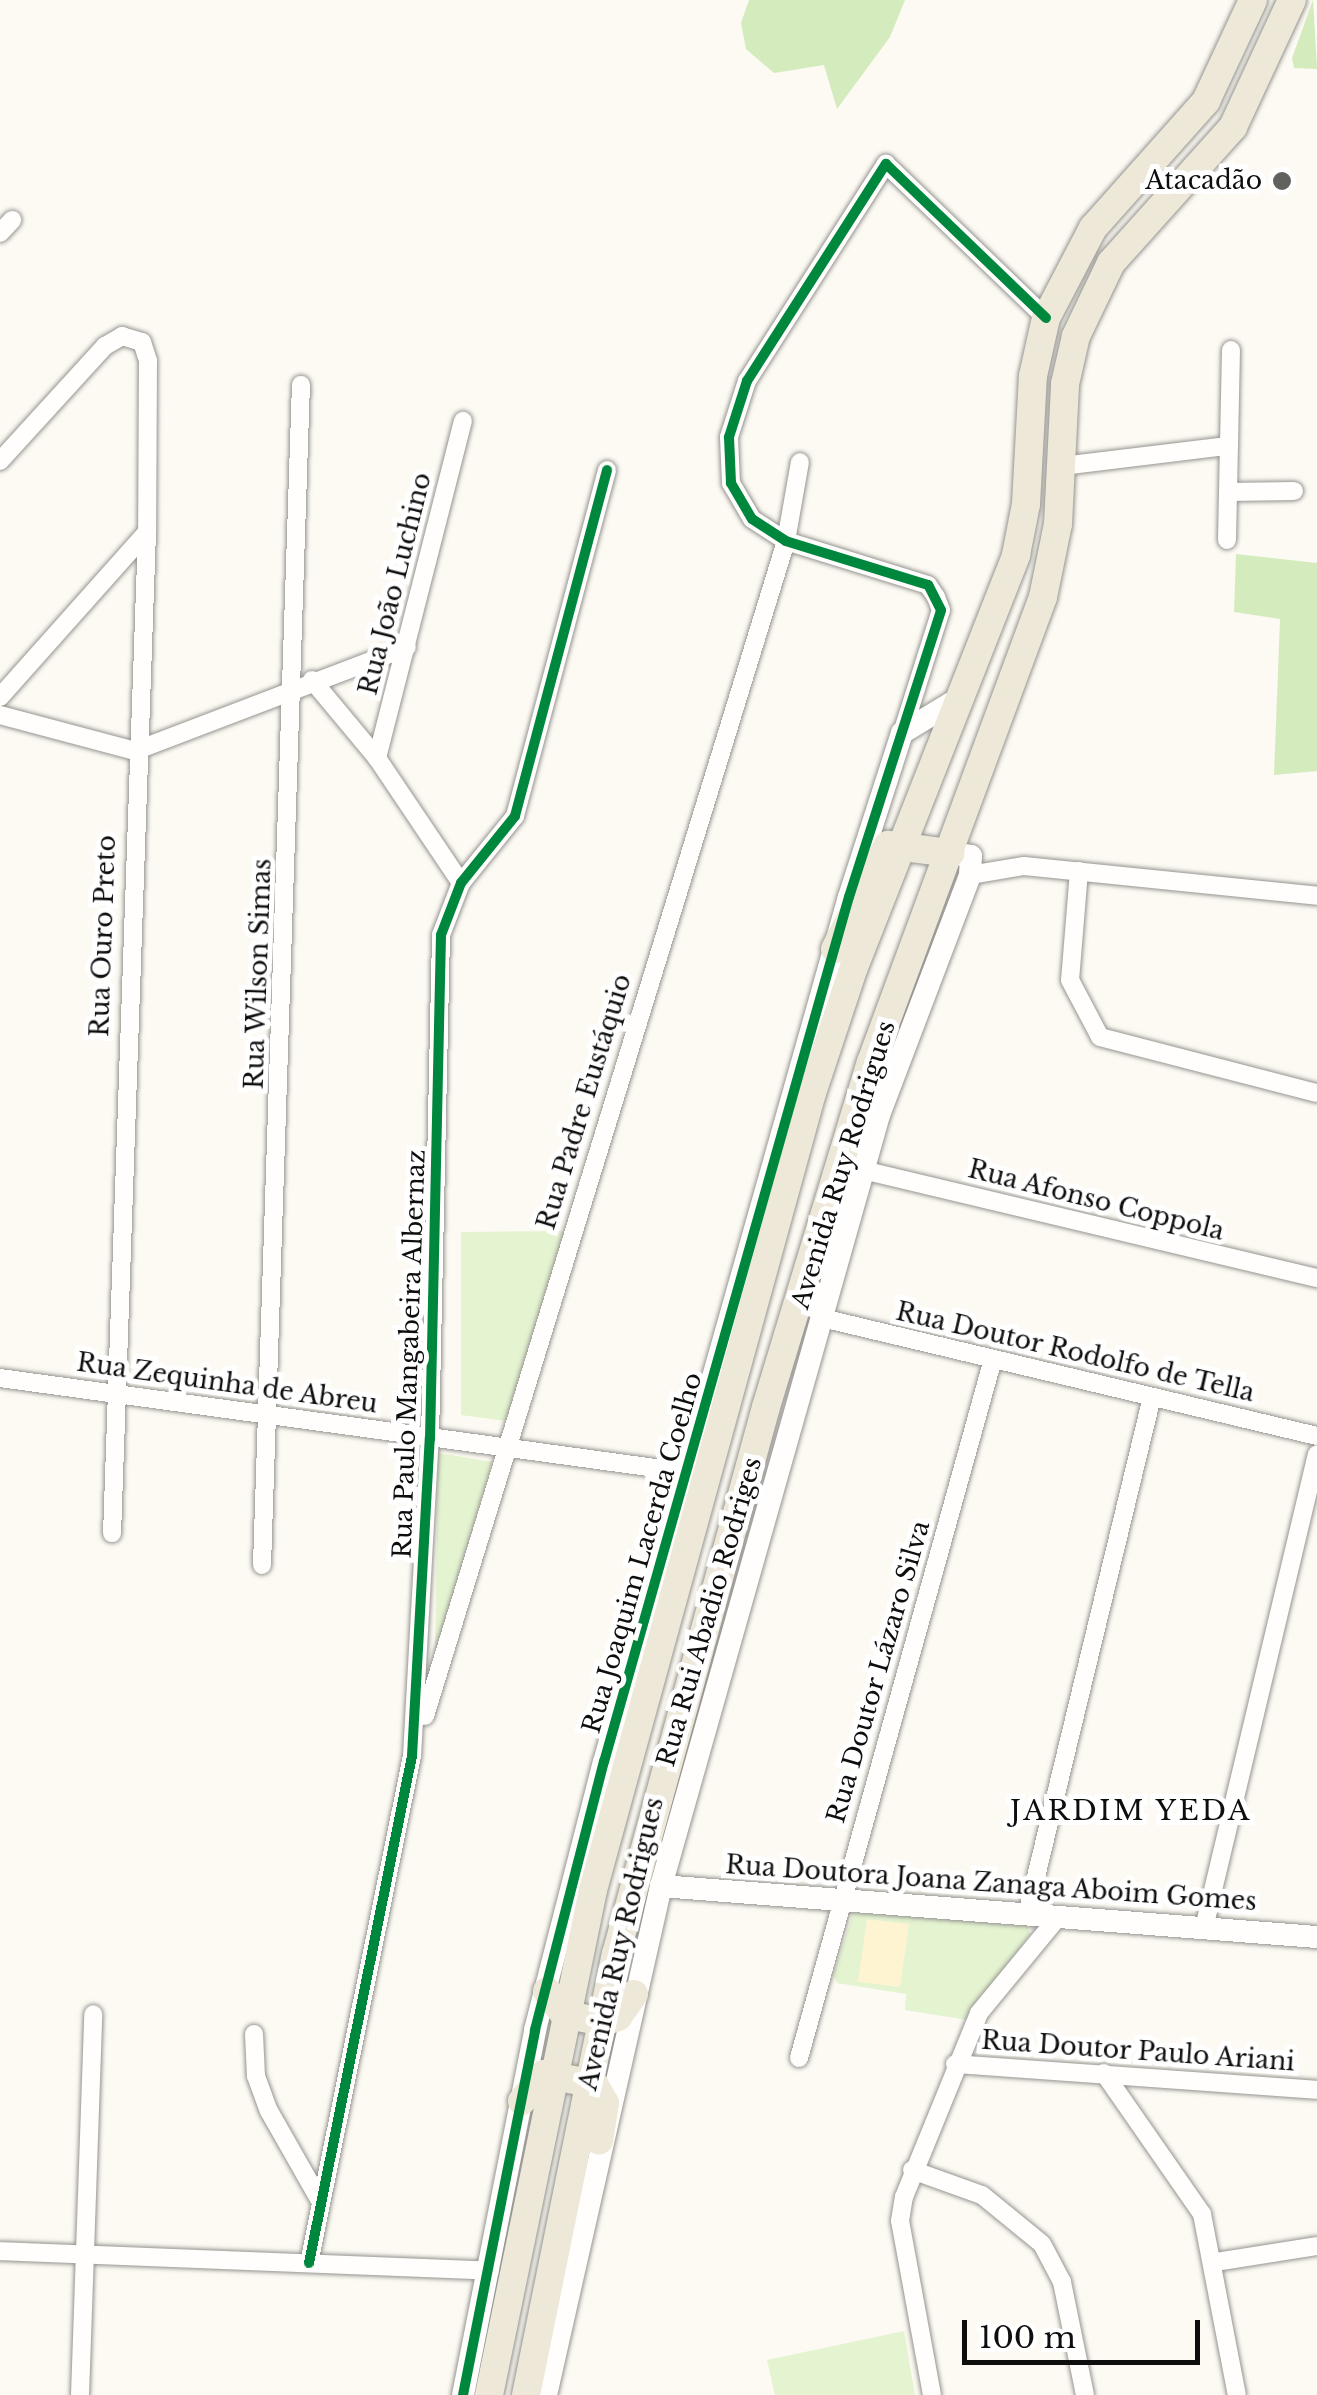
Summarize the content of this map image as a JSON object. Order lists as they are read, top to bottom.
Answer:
{
  "streets": {
    "main road": ["Avenida Ruy Rodrigues"],
    "street": [
      "Rua João Luchino",
      "Rua Ouro Preto",
      "Rua Wilson Simas",
      "Rua Padre Eustáquio",
      "Rua Afonso Coppola",
      "Rua Doutor Rodolfo de Tella",
      "Rua Paulo Mangabeira Albernaz",
      "Rua Zequinha de Abreu",
      "Rua Joaquim Lacerda Coelho",
      "Rua Rui Abadio Rodriges",
      "Rua Doutor Lázaro Silva",
      "Rua Doutora Joana Zanaga Aboim Gomes",
      "Rua Doutor Paulo Ariani"
    ]
  },
  "crossings": [
    ["Rua Ouro Preto", "Rua Zequinha de Abreu"],
    ["Rua Wilson Simas", "Rua Zequinha de Abreu"],
    ["Rua Padre Eustáquio", "Rua Paulo Mangabeira Albernaz"],
    ["Rua Padre Eustáquio", "Rua Zequinha de Abreu"],
    ["Avenida Ruy Rodrigues", "Rua Rui Abadio Rodriges"],
    ["Rua Afonso Coppola", "Rua Rui Abadio Rodriges"],
    ["Rua Doutor Rodolfo de Tella", "Rua Rui Abadio Rodriges"],
    ["Rua Doutor Rodolfo de Tella", "Rua Doutor Lázaro Silva"],
    ["Rua Paulo Mangabeira Albernaz", "Rua Zequinha de Abreu"],
    ["Rua Zequinha de Abreu", "Rua Joaquim Lacerda Coelho"],
    ["Rua Rui Abadio Rodriges", "Rua Doutora Joana Zanaga Aboim Gomes"],
    ["Rua Doutor Lázaro Silva", "Rua Doutora Joana Zanaga Aboim Gomes"]
  ],
  "districts": ["JARDIM YEDA"],
  "places": ["Atacadão"],
  "scale_bar": "100 m"
}
